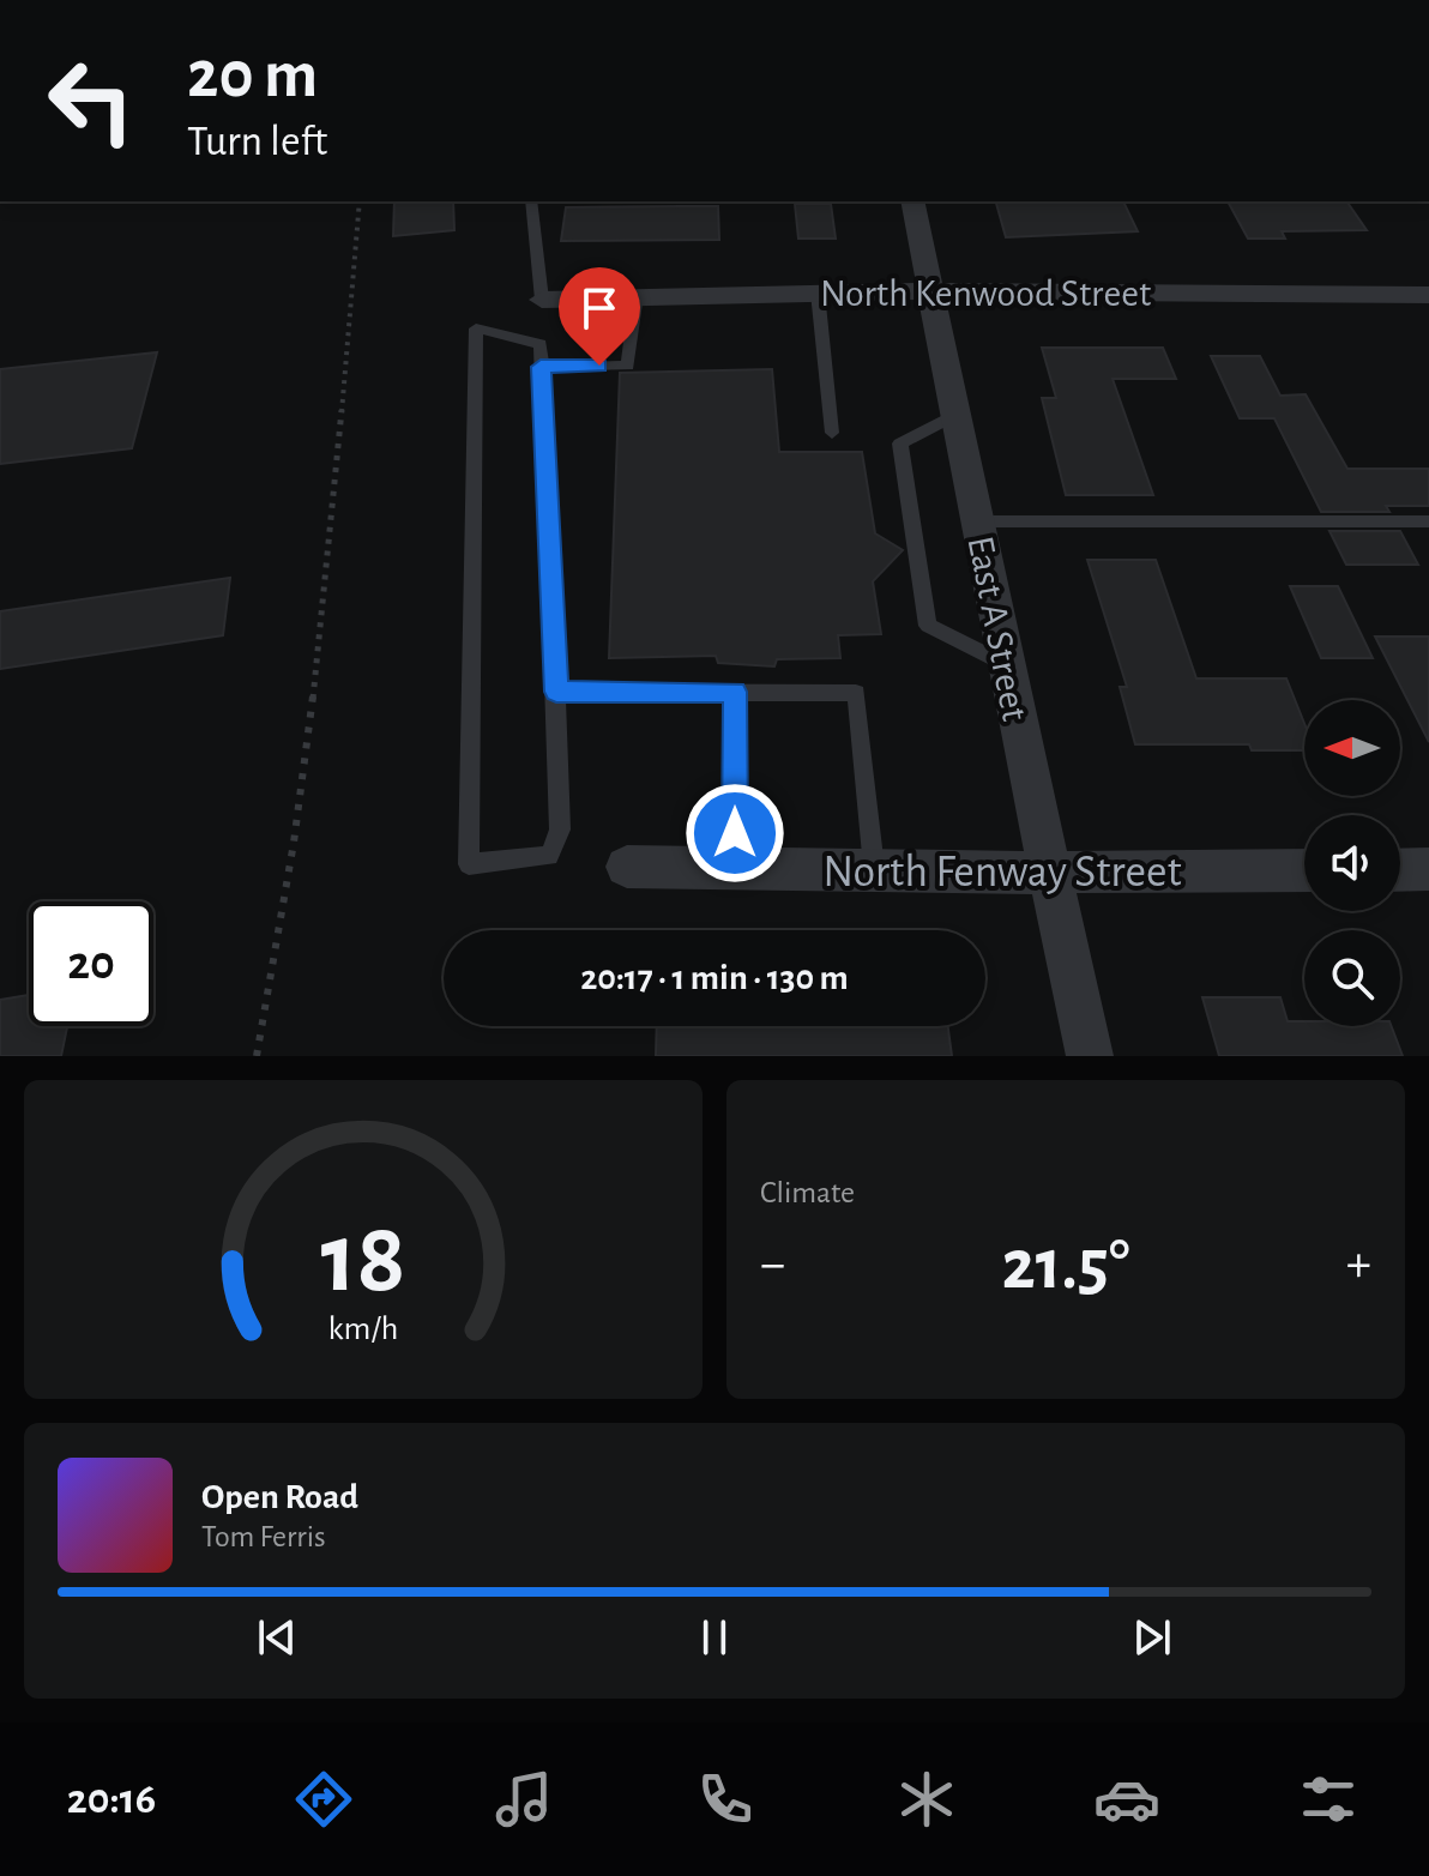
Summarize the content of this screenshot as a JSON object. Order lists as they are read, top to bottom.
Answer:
{
  "streets": {
    "street": ["North Kenwood Street", "East A Street", "North Fenway Street"]
  },
  "crossings": [
    ["North Kenwood Street", "East A Street"],
    ["East A Street", "North Fenway Street"]
  ],
  "north": "left",
  "page": {
    "turn": ["20 m", "Turn left"],
    "limit": "20",
    "trip": "20:17 · 1 min · 130 m",
    "tile": "Climate",
    "heat": ["−", "21.5°", "+"],
    "song": ["Open Road", "Tom Ferris"],
    "tabs": "20:16",
    "gauge": ["18", "km/h"]
  }
}
